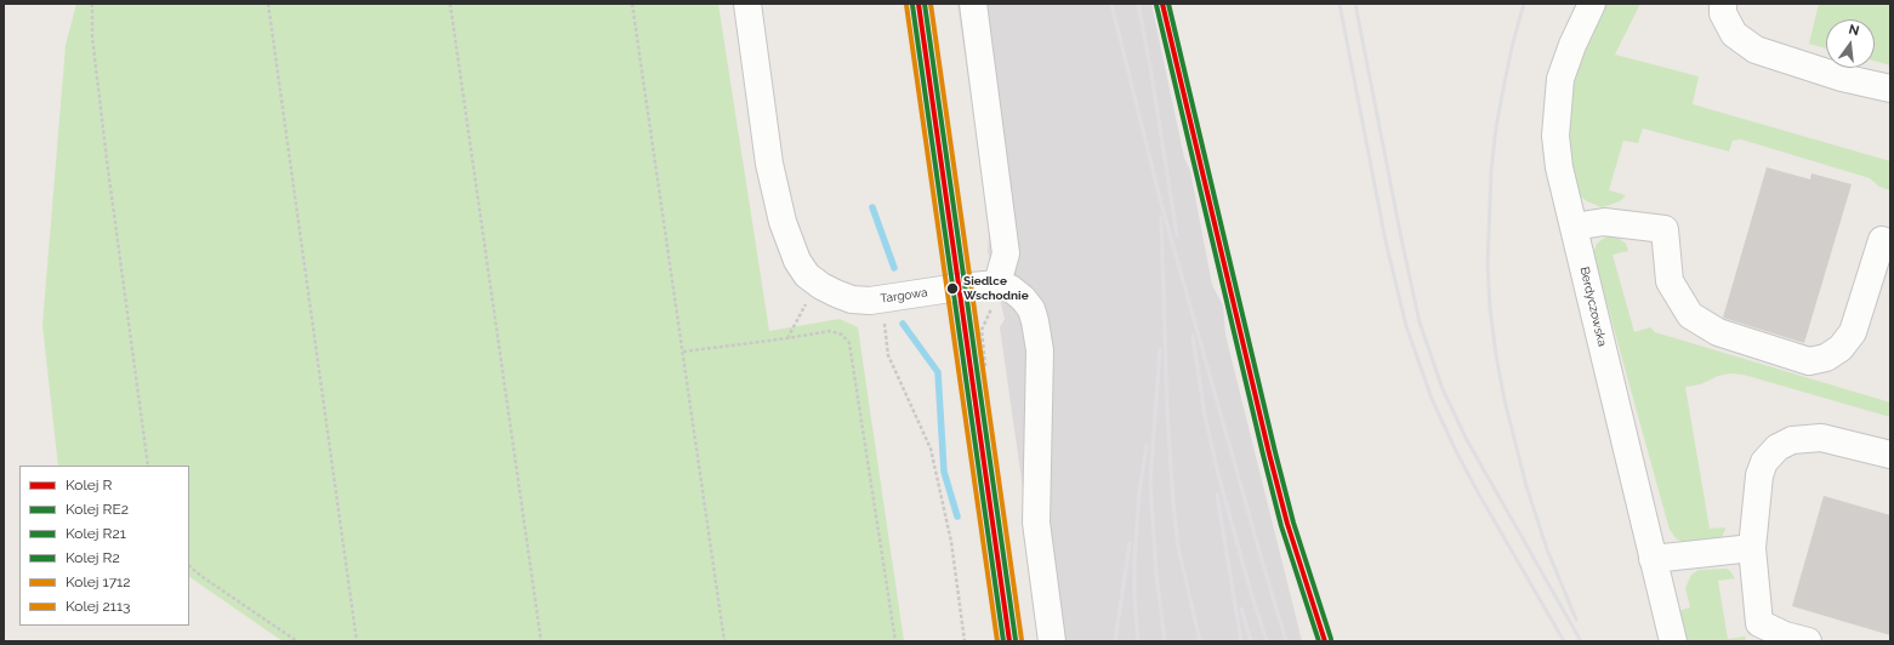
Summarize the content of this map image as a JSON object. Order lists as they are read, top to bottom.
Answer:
{
  "streets": {
    "street": ["Targowa", "Berdyczowska"]
  },
  "places": ["Siedlce Wschodnie"],
  "lines": [
    "rail line R",
    "rail line R21",
    "rail line R2",
    "rail line 2113",
    "rail line RE2",
    "rail line 1712"
  ],
  "legend": [
    "Kolej R",
    "Kolej RE2",
    "Kolej R21",
    "Kolej R2",
    "Kolej 1712",
    "Kolej 2113"
  ],
  "north": "top"
}
